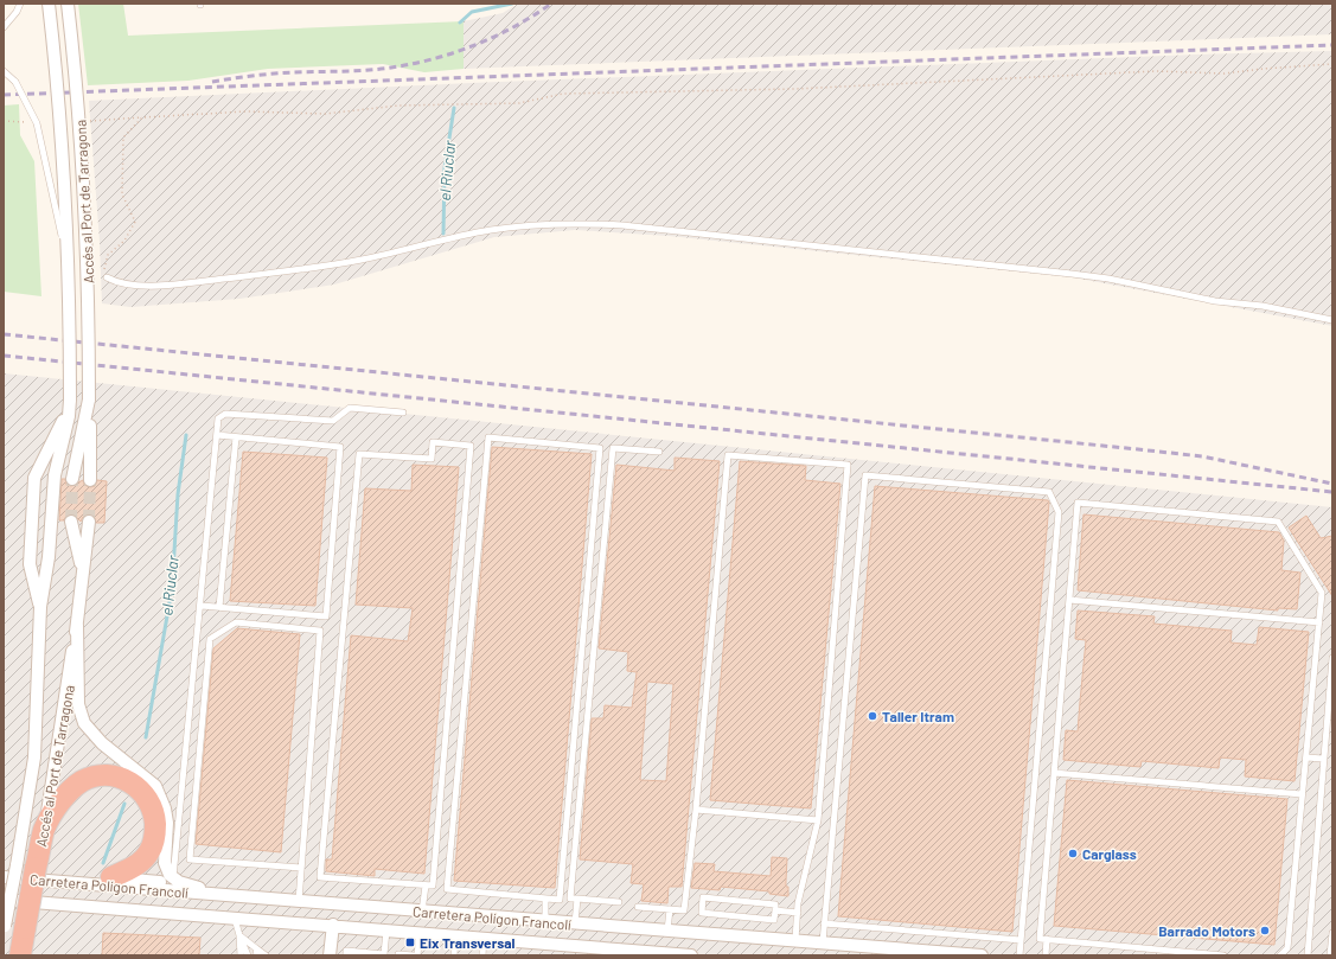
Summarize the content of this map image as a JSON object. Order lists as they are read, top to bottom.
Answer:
{
  "streets": {
    "highway": ["Accés al Port de Tarragona"],
    "street": ["Carretera Polígon Francolí"]
  },
  "water": ["el Riuclar"],
  "places": {
    "other": ["Taller Itram", "Carglass", "Barrado Motors"],
    "transit": ["Eix Transversal"]
  }
}
